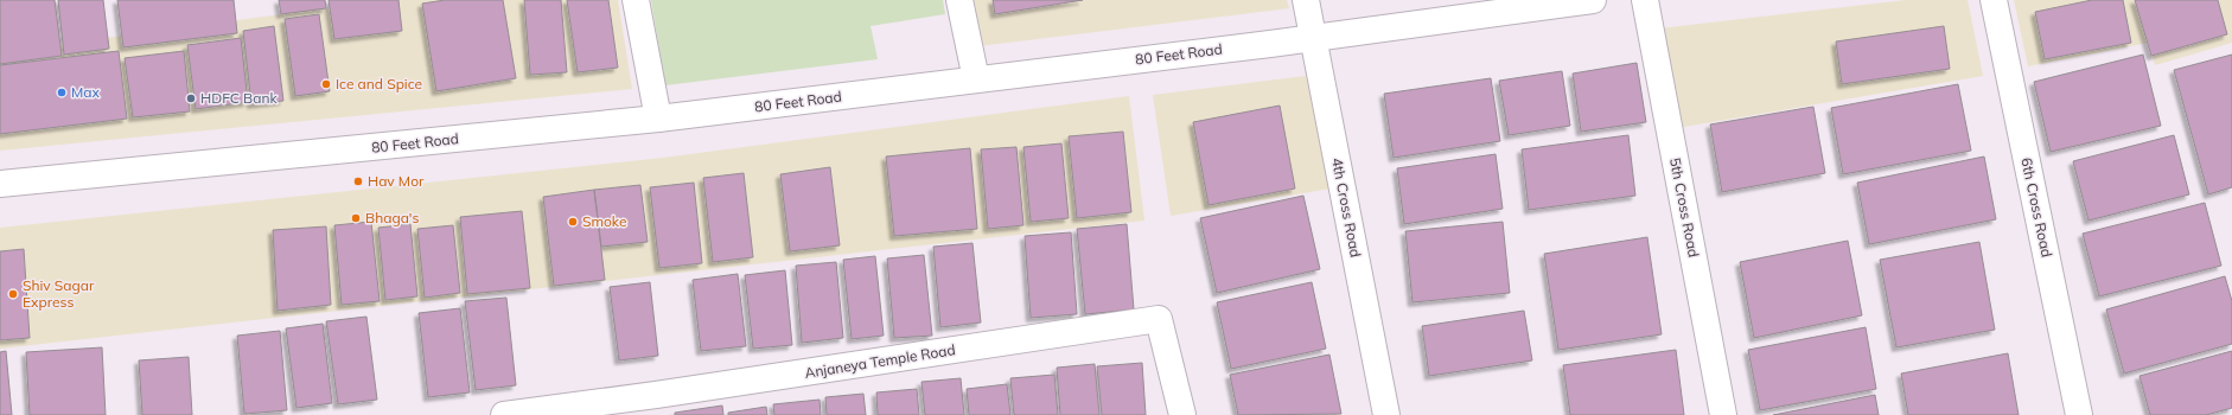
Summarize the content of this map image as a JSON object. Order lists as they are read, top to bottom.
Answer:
{
  "streets": {
    "street": [
      "80 Feet Road",
      "4th Cross Road",
      "5th Cross Road",
      "6th Cross Road",
      "Anjaneya Temple Road"
    ]
  },
  "crossings": [
    ["80 Feet Road", "4th Cross Road"]
  ],
  "places": [
    "Ice and Spice",
    "Max",
    "HDFC Bank",
    "Hav Mor",
    "Bhaga's",
    "Smoke",
    "Shiv Sagar Express"
  ]
}
